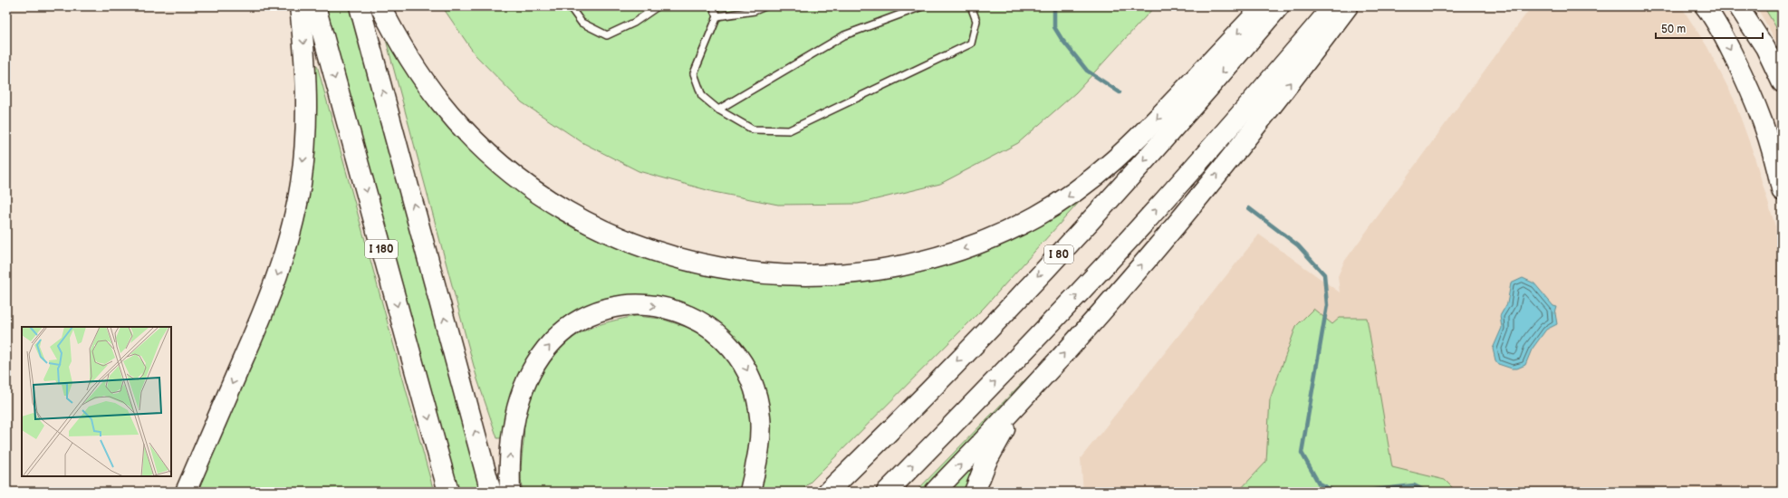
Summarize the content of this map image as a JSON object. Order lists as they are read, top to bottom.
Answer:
{
  "streets": {
    "highway": ["I 180", "I 80"]
  },
  "scale_bar": "50 m"
}
